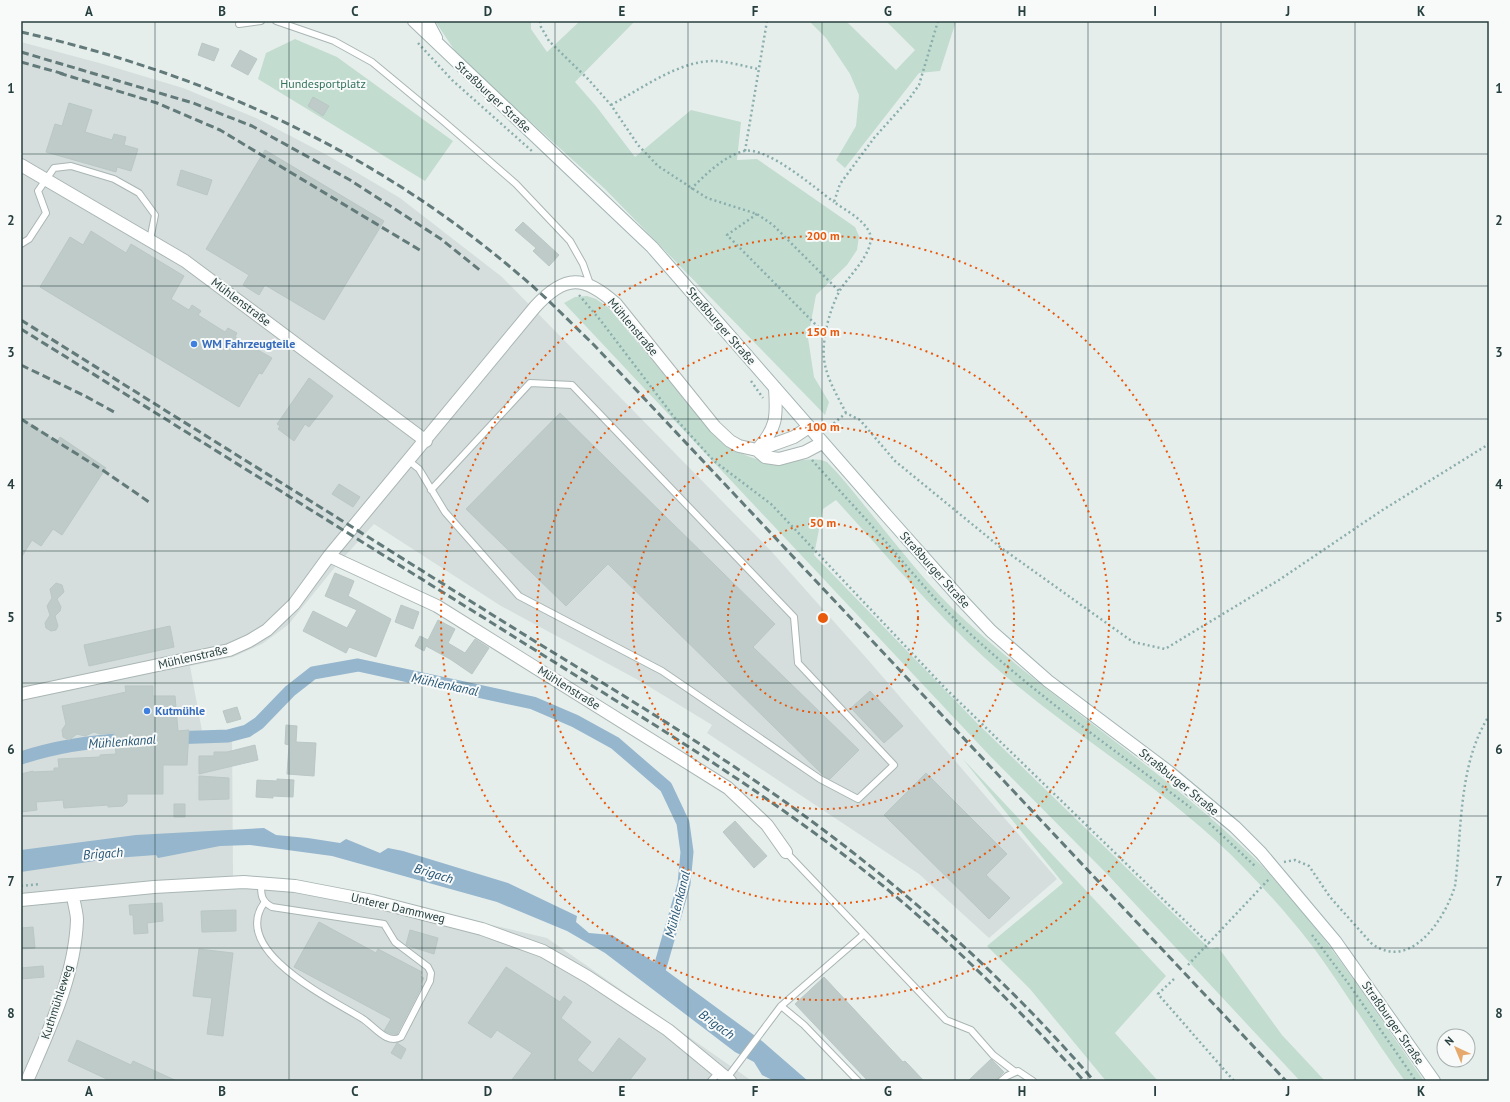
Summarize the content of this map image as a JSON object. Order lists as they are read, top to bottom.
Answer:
{
  "streets": {
    "street": [
      "Straßburger Straße",
      "Mühlenstraße",
      "Unterer Dammweg",
      "Kuthmühleweg"
    ]
  },
  "crossings": [
    ["Straßburger Straße", "Mühlenstraße"],
    ["Unterer Dammweg", "Kuthmühleweg"]
  ],
  "water": ["Mühlenkanal", "Brigach"],
  "parks": ["Hundesportplatz"],
  "places": ["WM Fahrzeugteile", "Kutmühle"],
  "north": "top left",
  "grid": {
    "columns": [
      "A",
      "B",
      "C",
      "D",
      "E",
      "F",
      "G",
      "H",
      "I",
      "J",
      "K"
    ],
    "rows": [
      "1",
      "2",
      "3",
      "4",
      "5",
      "6",
      "7",
      "8"
    ]
  },
  "rings": [
    "200 m",
    "150 m",
    "100 m",
    "50 m"
  ]
}
